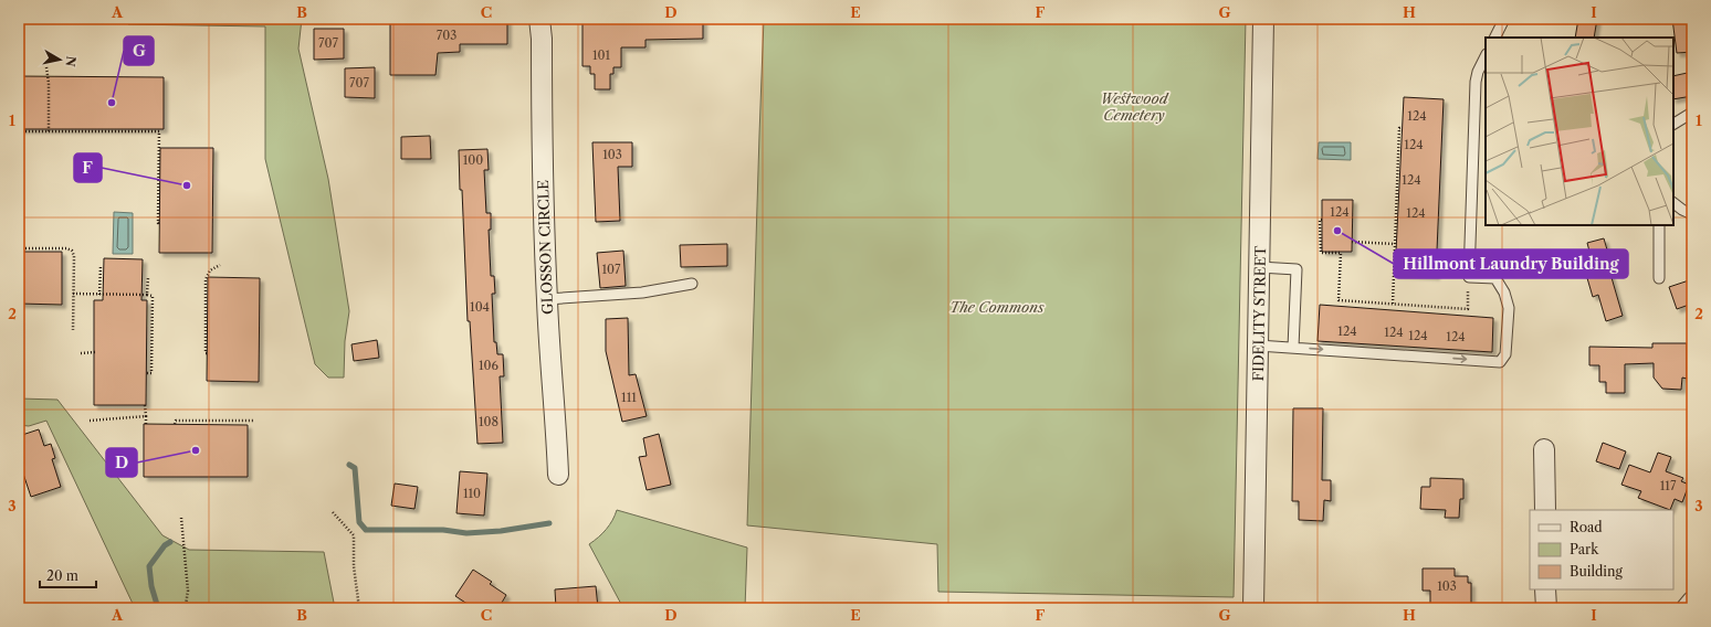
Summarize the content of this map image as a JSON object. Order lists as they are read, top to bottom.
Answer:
{
  "streets": {
    "street": ["GLOSSON CIRCLE", "FIDELITY STREET"]
  },
  "parks": ["Westwood Cemetery", "The Commons"],
  "places": [
    "G",
    "F",
    "Hillmont Laundry Building",
    "D"
  ],
  "house_numbers": [
    "703",
    "707",
    "101",
    "707",
    "124",
    "124",
    "103",
    "100",
    "124",
    "124",
    "124",
    "107",
    "104",
    "124",
    "124",
    "124",
    "124",
    "106",
    "111",
    "108",
    "117",
    "110",
    "103"
  ],
  "legend": ["Road", "Park", "Building"],
  "scale_bar": "20 m",
  "north": "right",
  "grid": {
    "columns": [
      "A",
      "B",
      "C",
      "D",
      "E",
      "F",
      "G",
      "H",
      "I"
    ],
    "rows": ["1", "2", "3"]
  }
}
